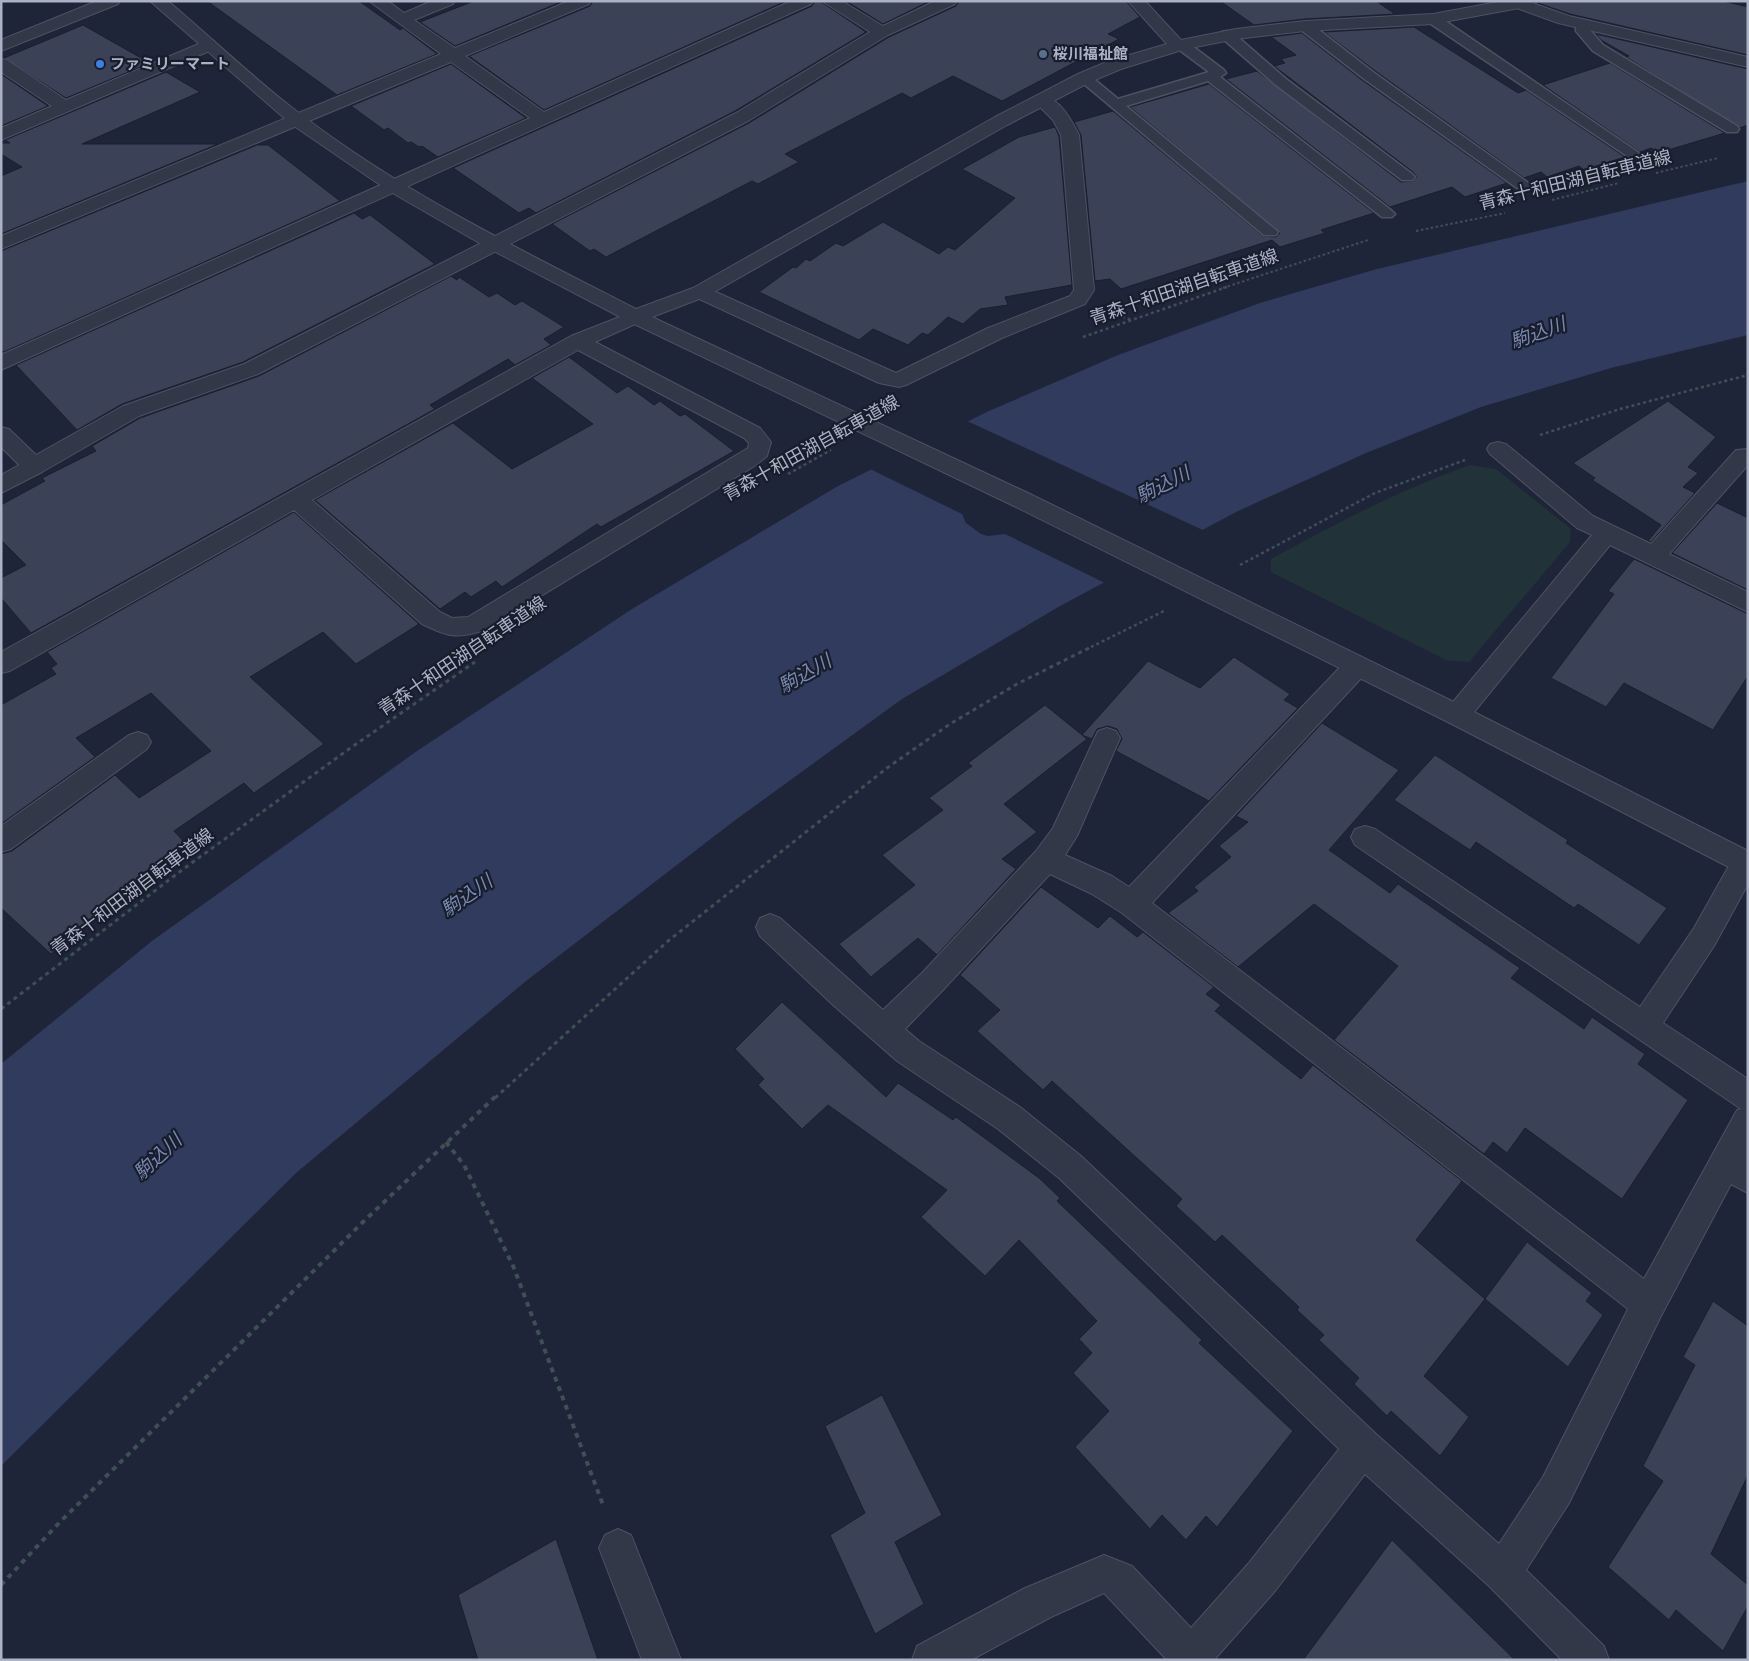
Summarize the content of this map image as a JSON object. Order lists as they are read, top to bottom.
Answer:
{
  "streets": {
    "path": ["青森十和田湖自転車道線"]
  },
  "water": ["駒込川"],
  "places": ["桜川福祉館", "ファミリーマート"]
}
